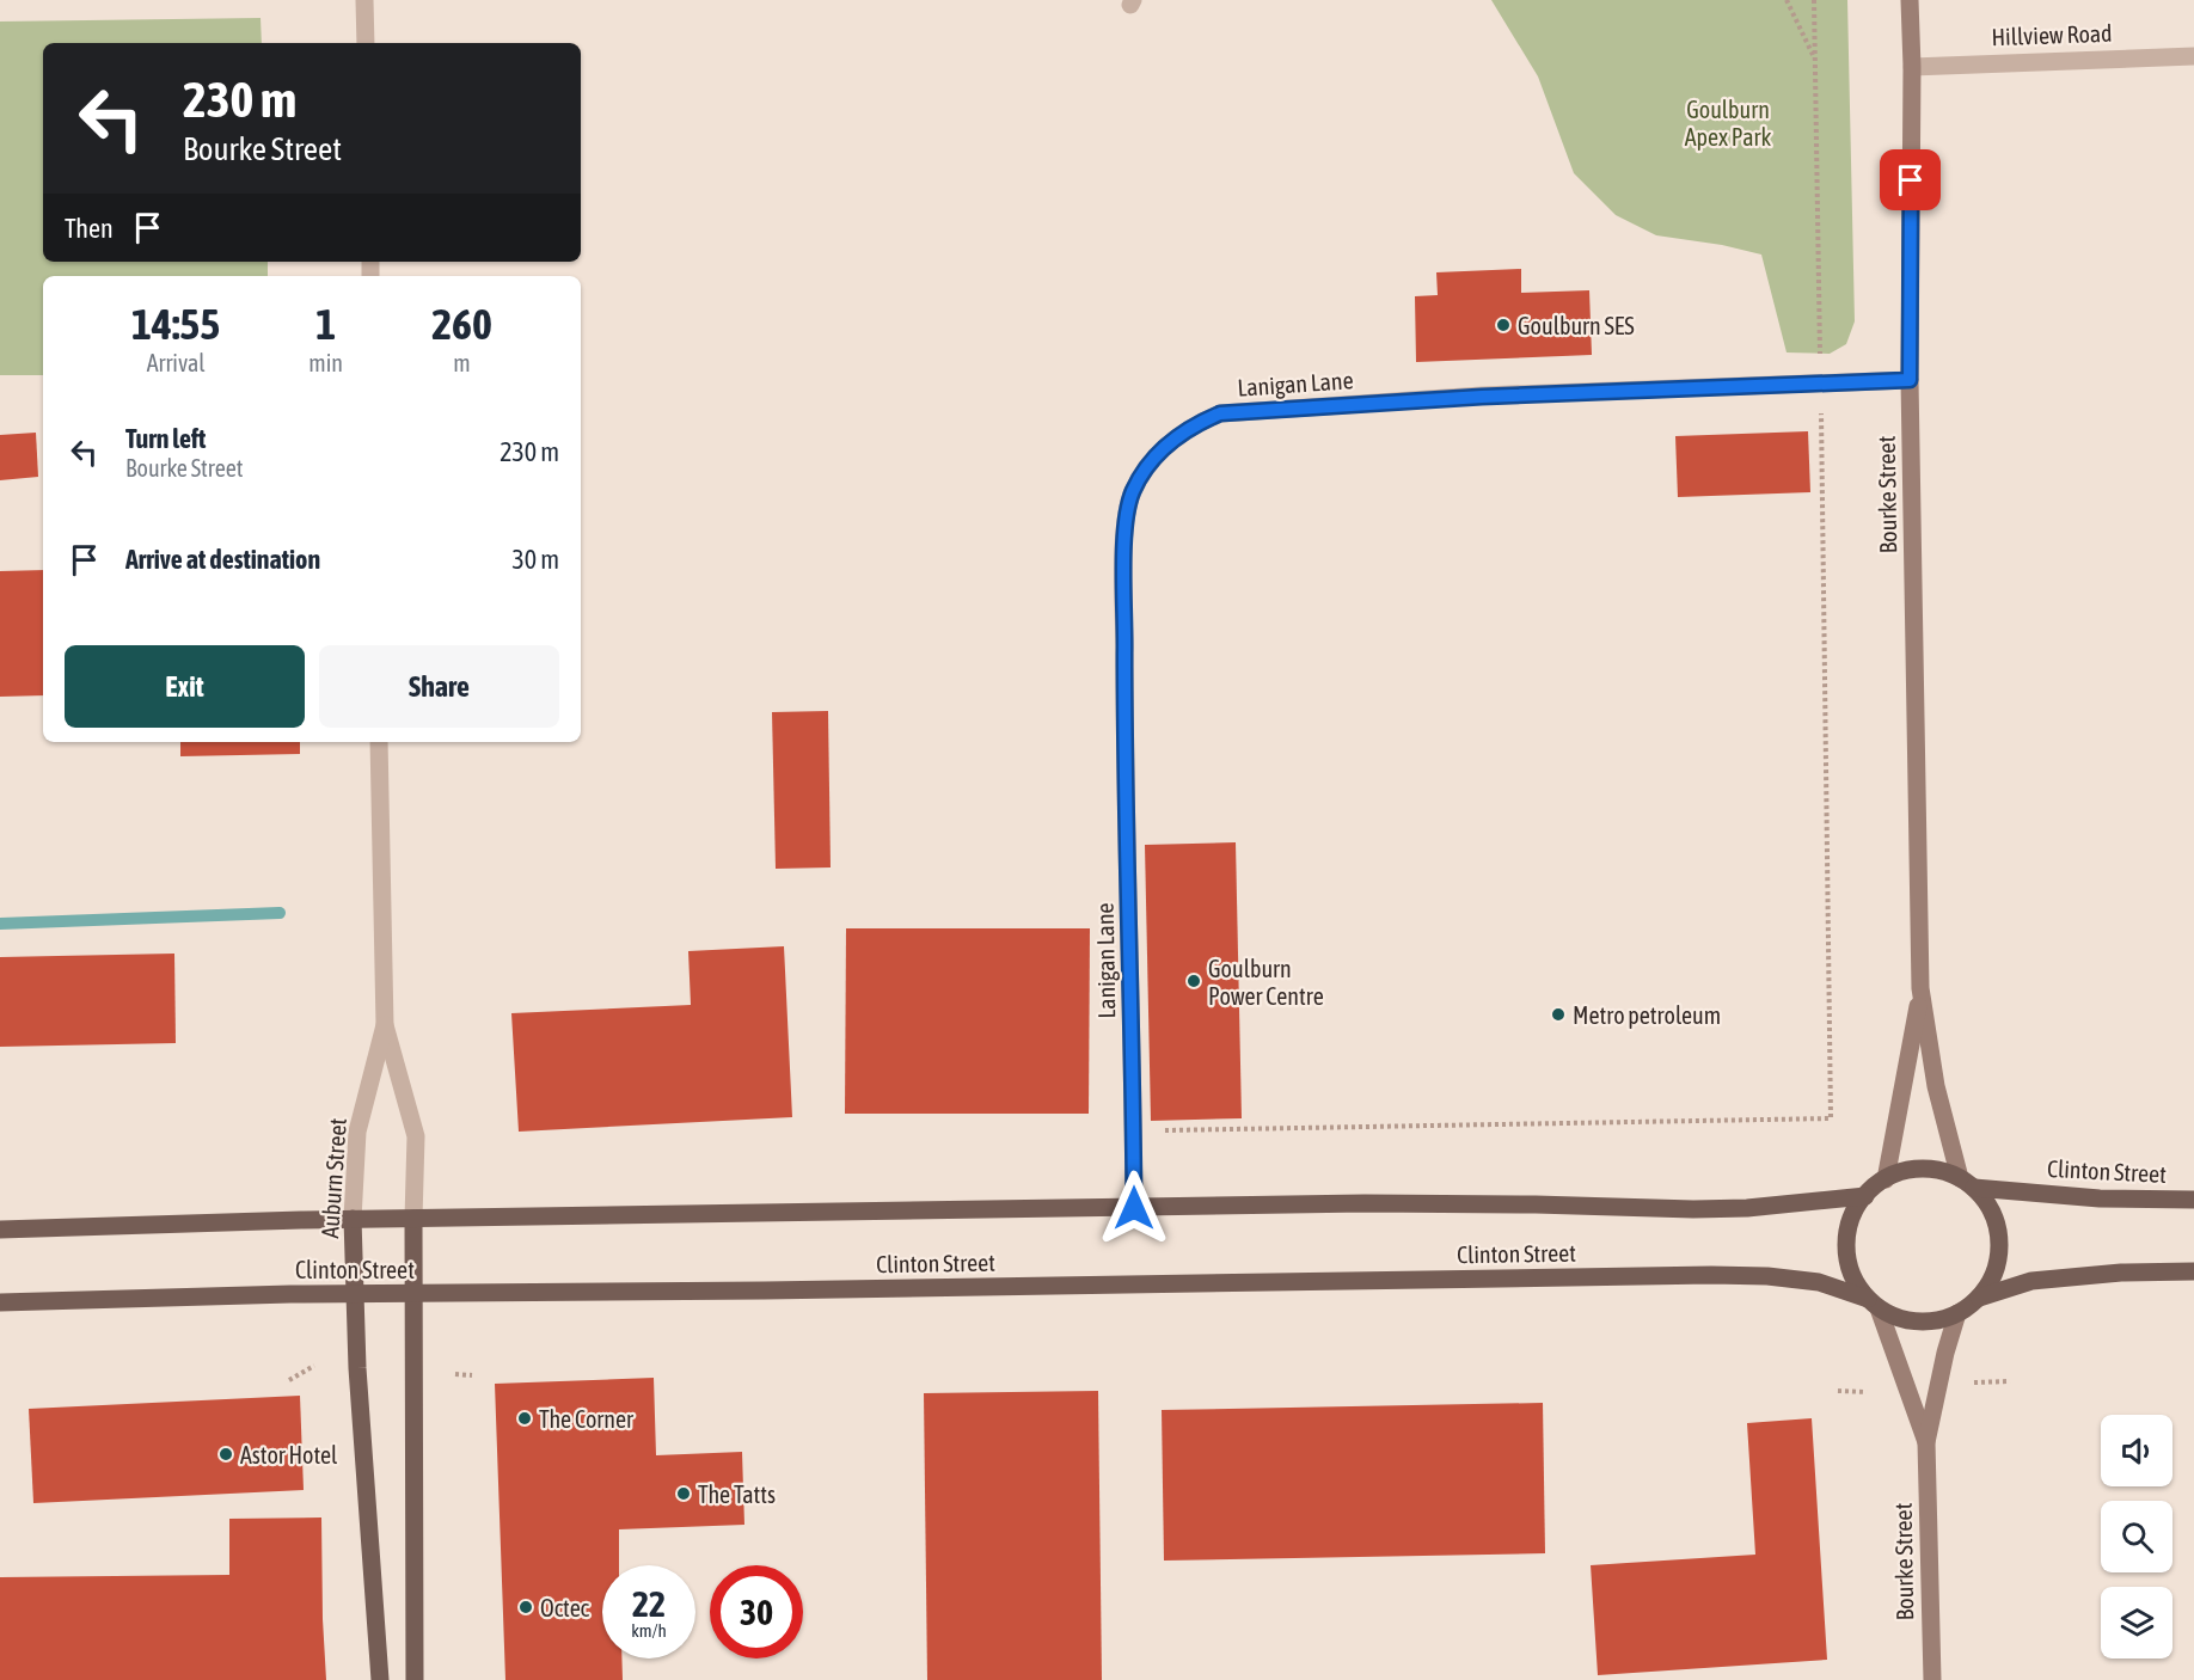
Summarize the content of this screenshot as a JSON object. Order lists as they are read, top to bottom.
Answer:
{
  "streets": {
    "main road": ["Clinton Street", "Auburn Street"],
    "street": ["Hillview Road", "Lanigan Lane", "Bourke Street"]
  },
  "crossings": [
    ["Hillview Road", "Bourke Street"],
    ["Lanigan Lane", "Bourke Street"],
    ["Lanigan Lane", "Clinton Street"],
    ["Bourke Street", "Clinton Street"],
    ["Clinton Street", "Auburn Street"]
  ],
  "parks": ["Goulburn Apex Park"],
  "places": [
    "Goulburn SES",
    "Goulburn Power Centre",
    "Metro petroleum",
    "The Corner",
    "Astor Hotel",
    "The Tatts",
    "Octec"
  ],
  "page": {
    "turn": ["230 m", "Bourke Street"],
    "then": "Then",
    "eta": [
      "14:55",
      "Arrival",
      "1",
      "min",
      "260",
      "m"
    ],
    "list": [
      {
        "name": "Turn left",
        "note": "Bourke Street",
        "value": "230 m"
      },
      {
        "name": "Arrive at destination",
        "value": "30 m"
      }
    ],
    "buttons": ["Exit", "Share"],
    "speed": "22 km/h",
    "limit": "30"
  }
}
